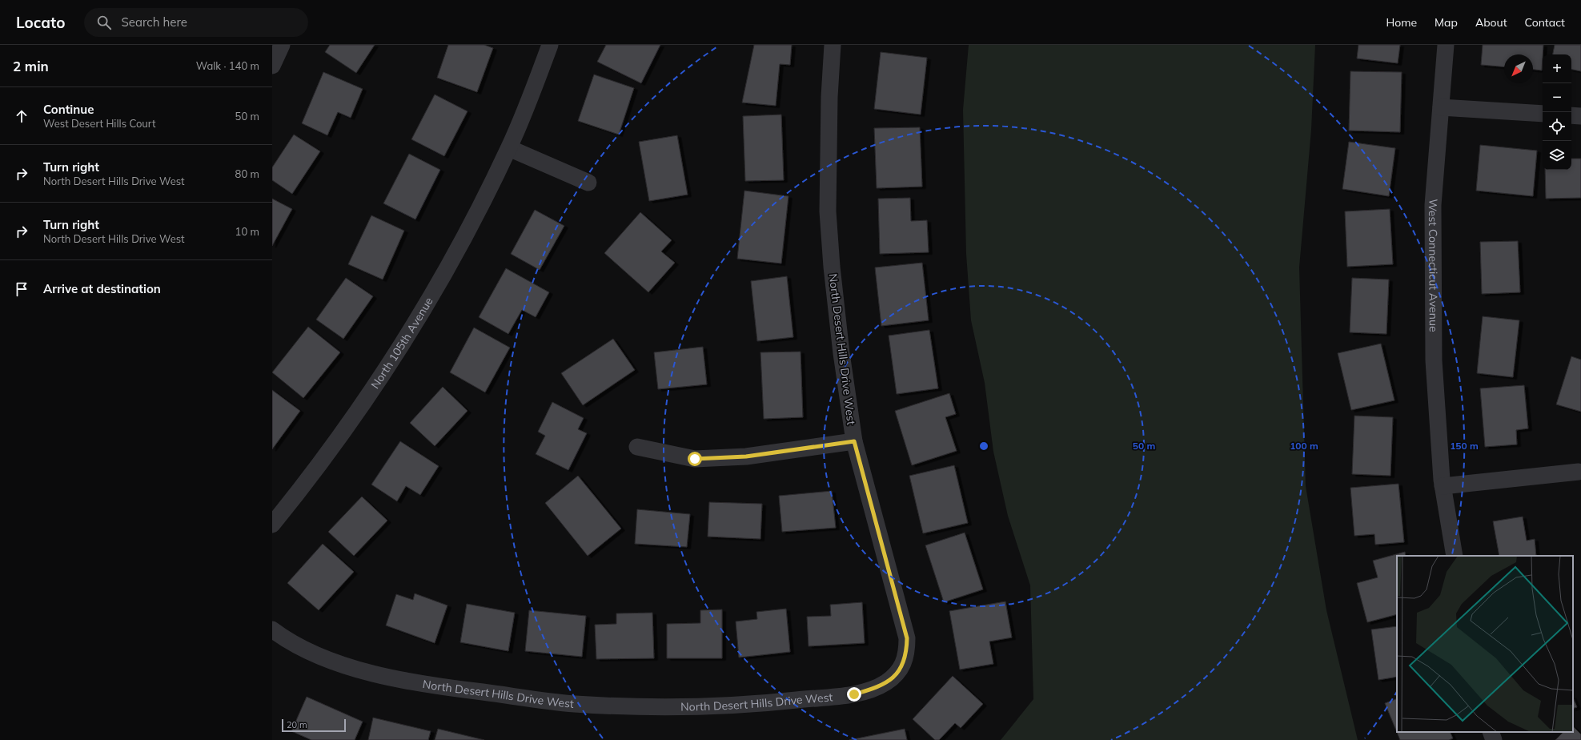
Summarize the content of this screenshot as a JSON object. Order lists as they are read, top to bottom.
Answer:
{
  "streets": {
    "street": ["West Connecticut Avenue", "North 105th Avenue", "North Desert Hills Drive West"]
  },
  "scale_bar": "20 m",
  "north": "bottom left",
  "page": {
    "header": "Locato",
    "search": "Search here",
    "nav": [
      "Home",
      "Map",
      "About",
      "Contact"
    ],
    "heading": ["2 min", "Walk · 140 m"],
    "map_buttons": ["+", "−"],
    "list": [
      ["Continue", "West Desert Hills Court", "50 m"],
      ["Turn right", "North Desert Hills Drive West", "80 m"],
      ["Turn right", "North Desert Hills Drive West", "10 m"],
      "Arrive at destination"
    ],
    "scale": "20 m"
  },
  "rings": ["50 m", "100 m", "150 m"]
}
